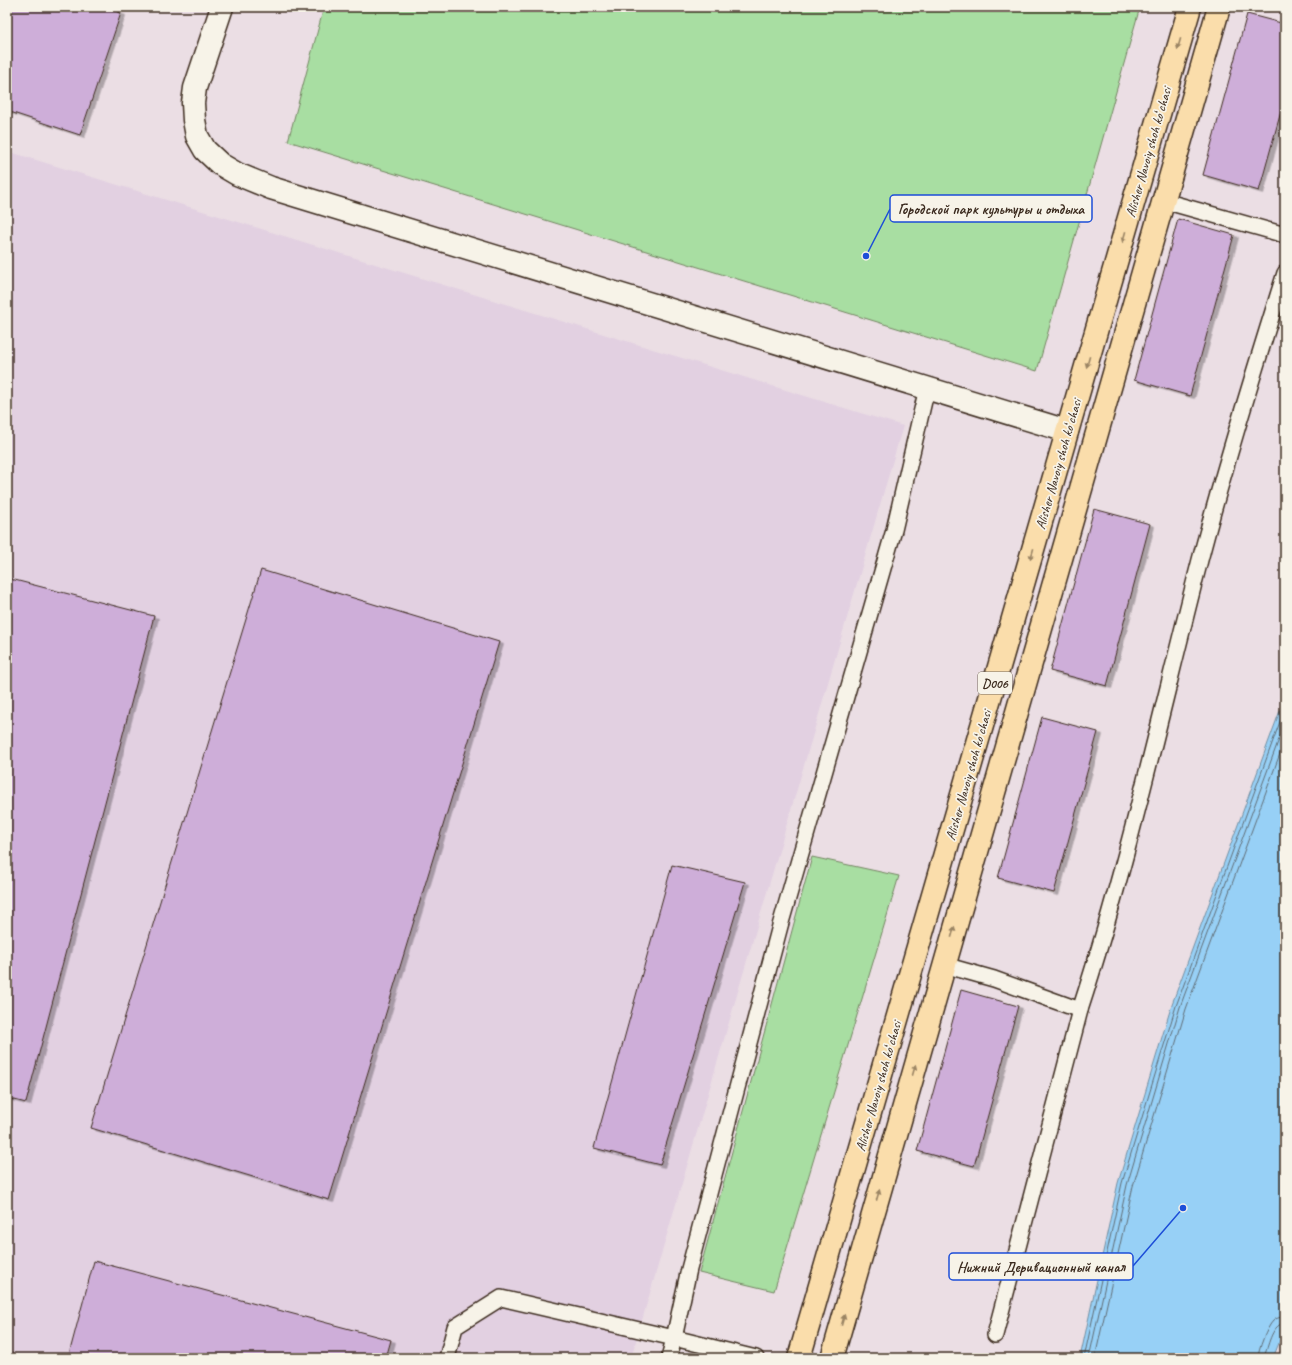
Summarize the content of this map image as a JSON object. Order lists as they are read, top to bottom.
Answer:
{
  "streets": {
    "main road": ["Alisher Navoiy shoh koʻchasi", "D006"]
  },
  "places": ["Городской парк культуры и отдыха", "Нижний Деривационный канал"]
}
